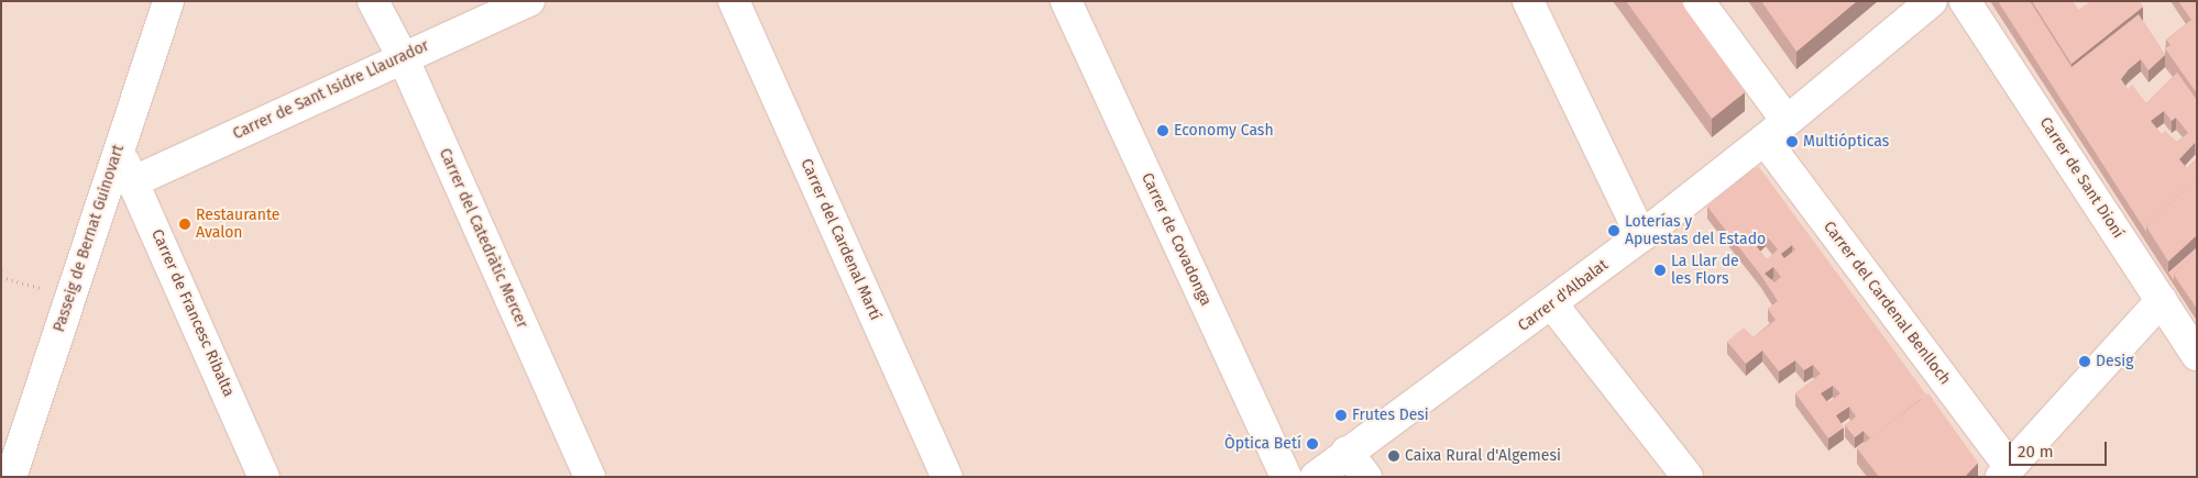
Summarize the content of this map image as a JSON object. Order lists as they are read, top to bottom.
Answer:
{
  "streets": {
    "street": [
      "Carrer de Sant Isidre Llaurador",
      "Carrer de Sant Dioní",
      "Passeig de Bernat Guinovart",
      "Carrer del Catedràtic Mercer",
      "Carrer del Cardenal Martí",
      "Carrer de Covadonga",
      "Carrer d'Albalat",
      "Carrer del Cardenal Benlloch",
      "Carrer de Francesc Ribalta"
    ]
  },
  "crossings": [
    ["Carrer de Sant Isidre Llaurador", "Carrer del Catedràtic Mercer"],
    ["Carrer de Sant Isidre Llaurador", "Carrer de Francesc Ribalta"],
    ["Passeig de Bernat Guinovart", "Carrer de Francesc Ribalta"],
    ["Carrer d'Albalat", "Carrer del Cardenal Benlloch"]
  ],
  "places": [
    "Economy Cash",
    "Multiópticas",
    "Restaurante Avalon",
    "Loterías y Apuestas del Estado",
    "La Llar de les Flors",
    "Desig",
    "Frutes Desi",
    "Òptica Betí",
    "Caixa Rural d'Algemesi"
  ],
  "scale_bar": "20 m"
}
